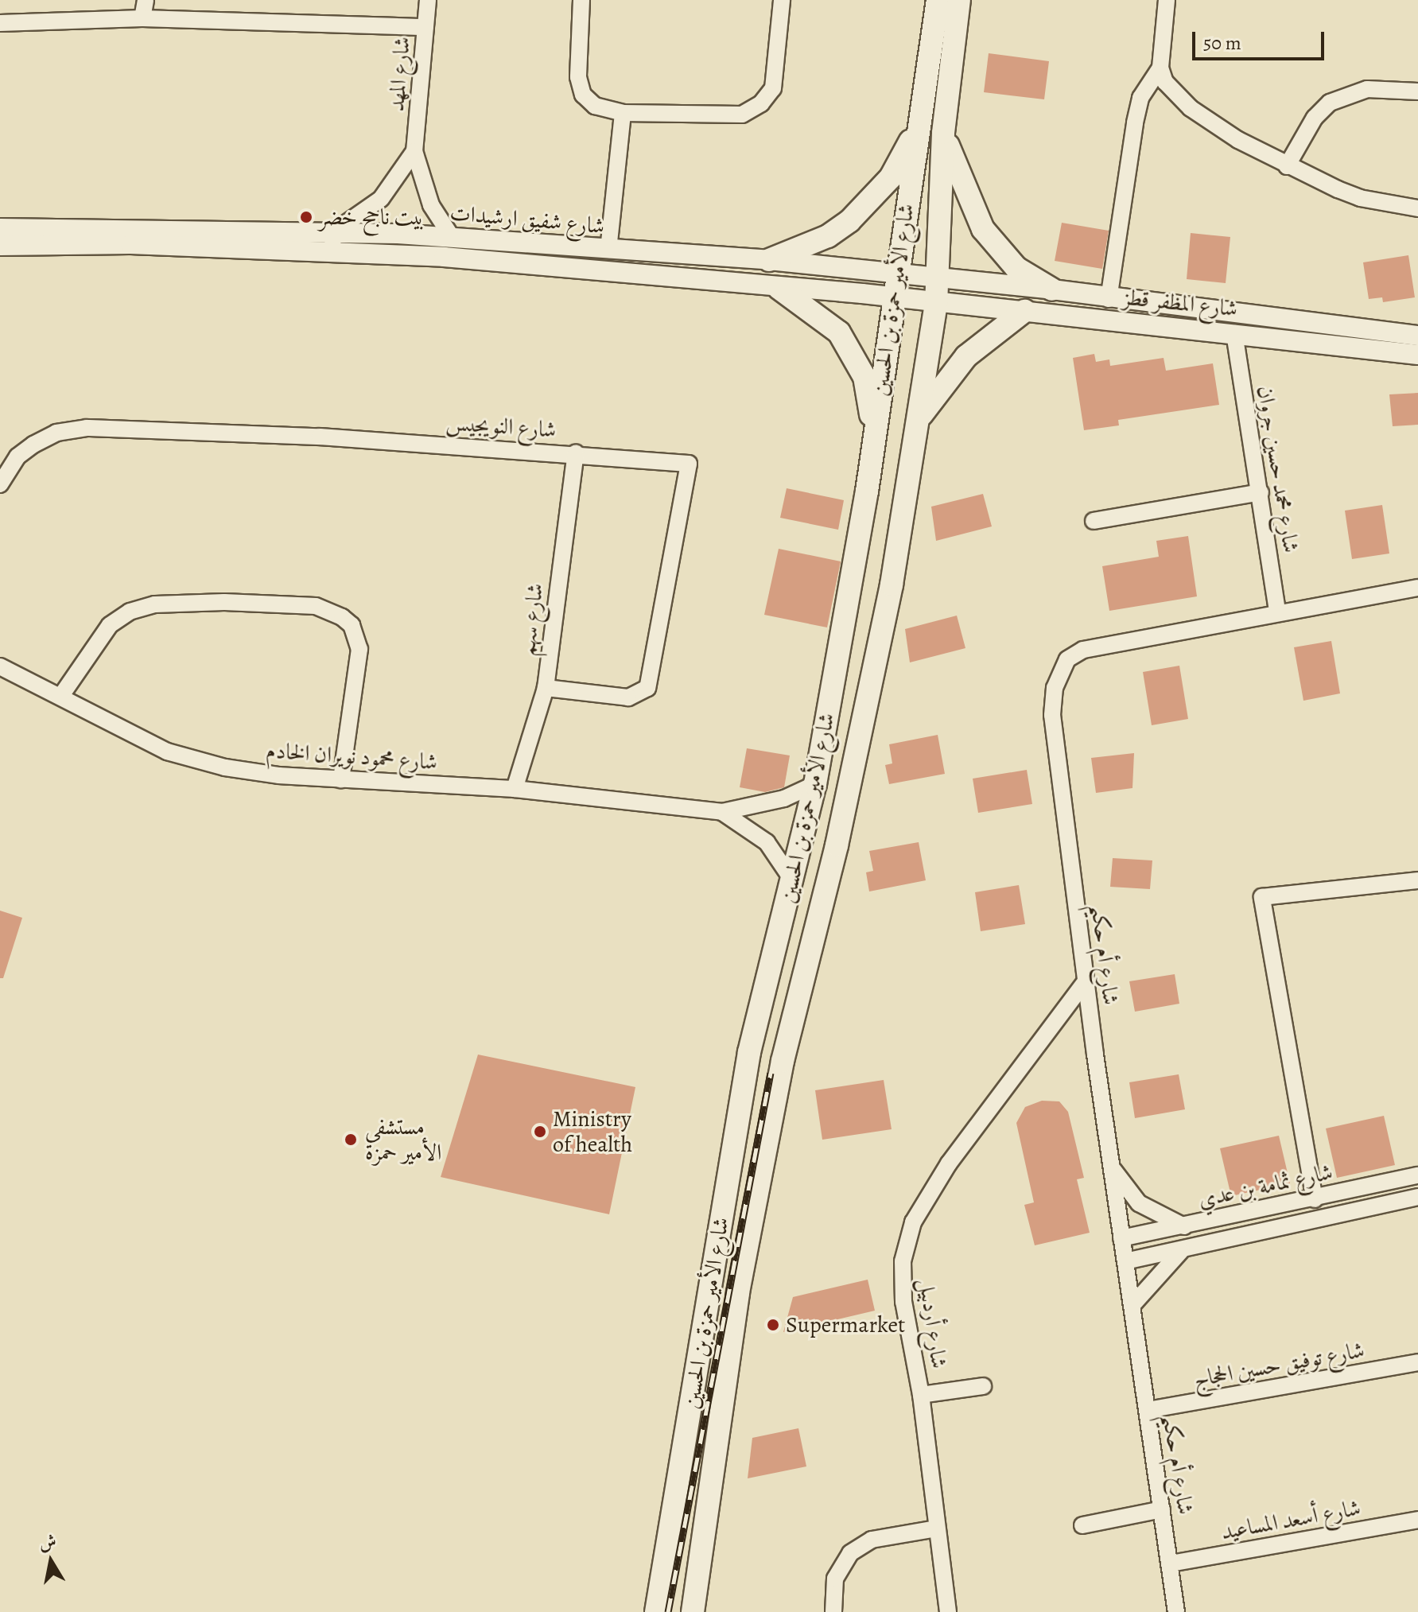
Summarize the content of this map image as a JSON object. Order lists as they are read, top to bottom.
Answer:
{
  "streets": {
    "main road": ["شارع الأمير حمزة بن الحسين"],
    "street": [
      "شارع المهد",
      "شارع شفيق ارشيدات",
      "شارع المظفر قطز",
      "شارع النويجيس",
      "شارع محمد حسين جروان",
      "شارع سهم",
      "شارع محمود نويران الخادم",
      "شارع أم حكيم",
      "شارع ثمامة بن عدي",
      "شارع أردبيل",
      "شارع توفيق حسين الحجاج",
      "شارع أسعد المساعيد"
    ]
  },
  "crossings": [
    ["شارع المهد", "شارع شفيق ارشيدات"],
    ["شارع شفيق ارشيدات", "شارع الأمير حمزة بن الحسين"],
    ["شارع شفيق ارشيدات", "شارع المظفر قطز"],
    ["شارع الأمير حمزة بن الحسين", "شارع المظفر قطز"],
    ["شارع الأمير حمزة بن الحسين", "شارع محمود نويران الخادم"],
    ["شارع المظفر قطز", "شارع محمد حسين جروان"],
    ["شارع النويجيس", "شارع سهم"],
    ["شارع محمد حسين جروان", "شارع أم حكيم"],
    ["شارع سهم", "شارع محمود نويران الخادم"],
    ["شارع أم حكيم", "شارع ثمامة بن عدي"],
    ["شارع أم حكيم", "شارع أردبيل"],
    ["شارع أم حكيم", "شارع توفيق حسين الحجاج"],
    ["شارع أم حكيم", "شارع أسعد المساعيد"]
  ],
  "places": [
    "بيت ناجح خضر",
    "Ministry of health",
    "مستشفى الأمير حمزة",
    "Supermarket"
  ],
  "scale_bar": "50 m",
  "north": "top"
}
